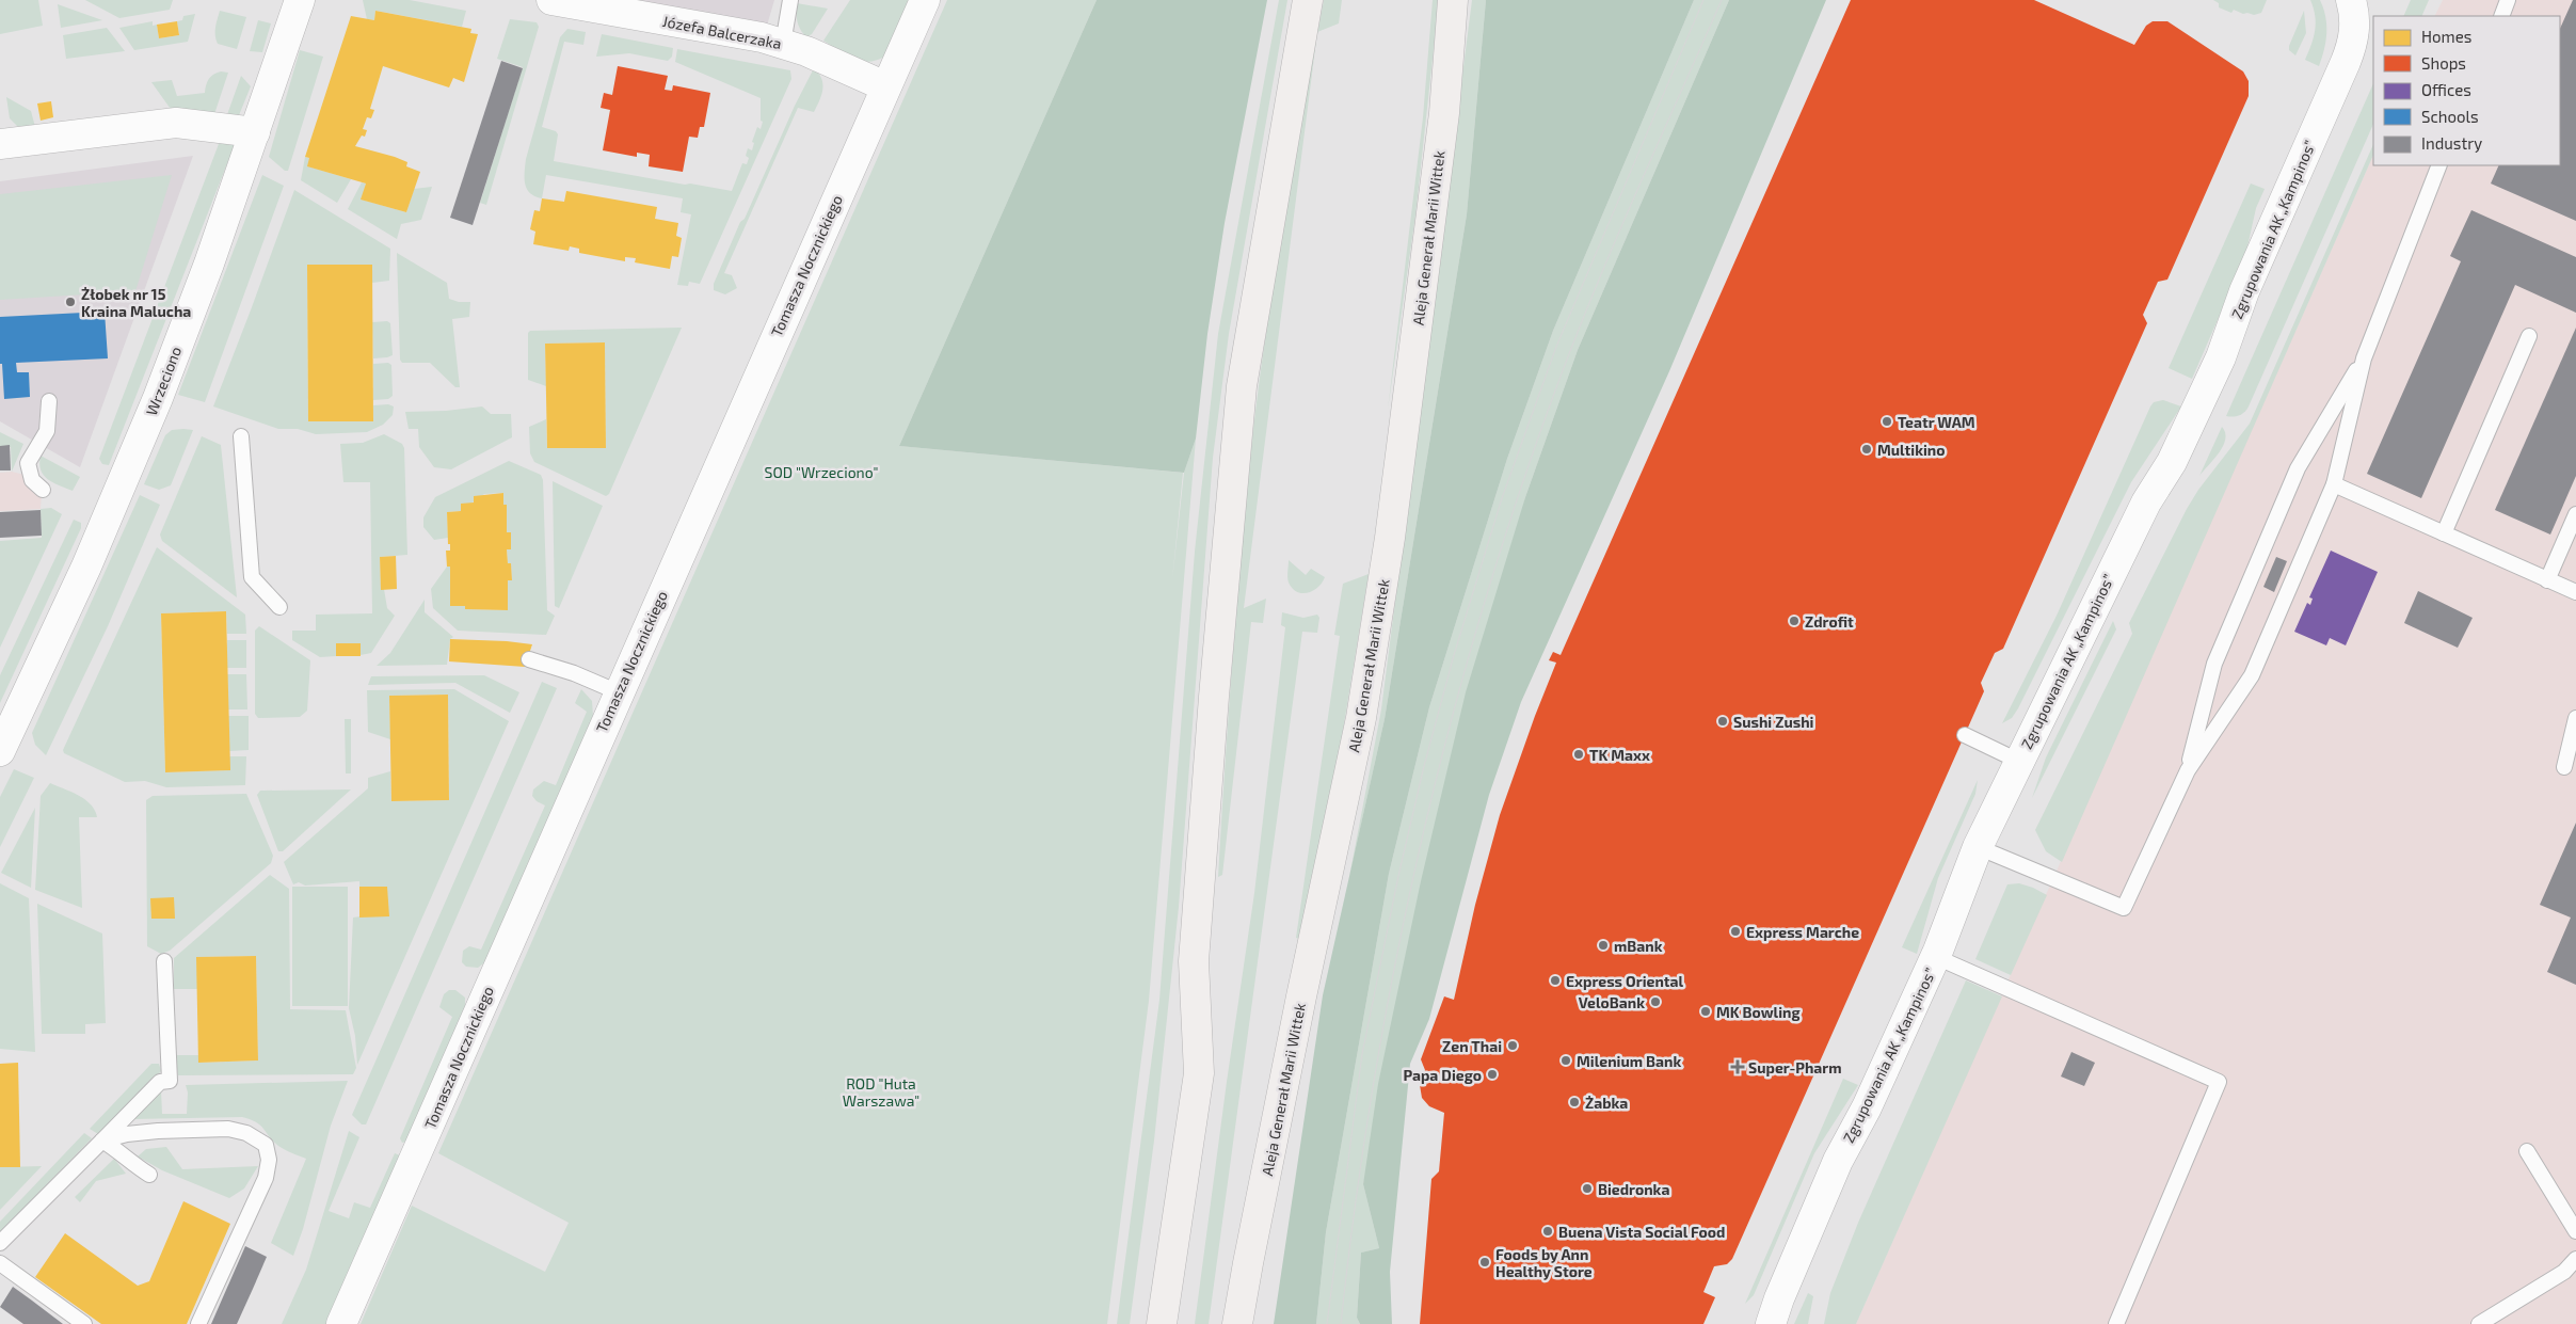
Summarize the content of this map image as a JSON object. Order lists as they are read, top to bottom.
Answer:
{
  "streets": {
    "main road": ["Aleja Generał Marii Wittek"],
    "street": [
      "Józefa Balcerzaka",
      "Zgrupowania AK „Kampinos”",
      "Tomasza Nocznickiego",
      "Wrzeciono"
    ]
  },
  "crossings": [
    ["Józefa Balcerzaka", "Tomasza Nocznickiego"]
  ],
  "parks": ["SOD \"Wrzeciono\"", "ROD \"Huta Warszawa\""],
  "places": {
    "other": [
      "Żłobek nr 15 Kraina Malucha",
      "Teatr WAM",
      "Multikino",
      "Zdrofit",
      "Sushi Zushi",
      "TK Maxx",
      "Express Marche",
      "mBank",
      "Express Oriental",
      "VeloBank",
      "MK Bowling",
      "Zen Thai",
      "Milenium Bank",
      "Papa Diego",
      "Żabka",
      "Biedronka",
      "Buena Vista Social Food",
      "Foods by Ann Healthy Store"
    ],
    "health": ["Super-Pharm"]
  },
  "legend": [
    "Homes",
    "Shops",
    "Offices",
    "Schools",
    "Industry"
  ]
}
